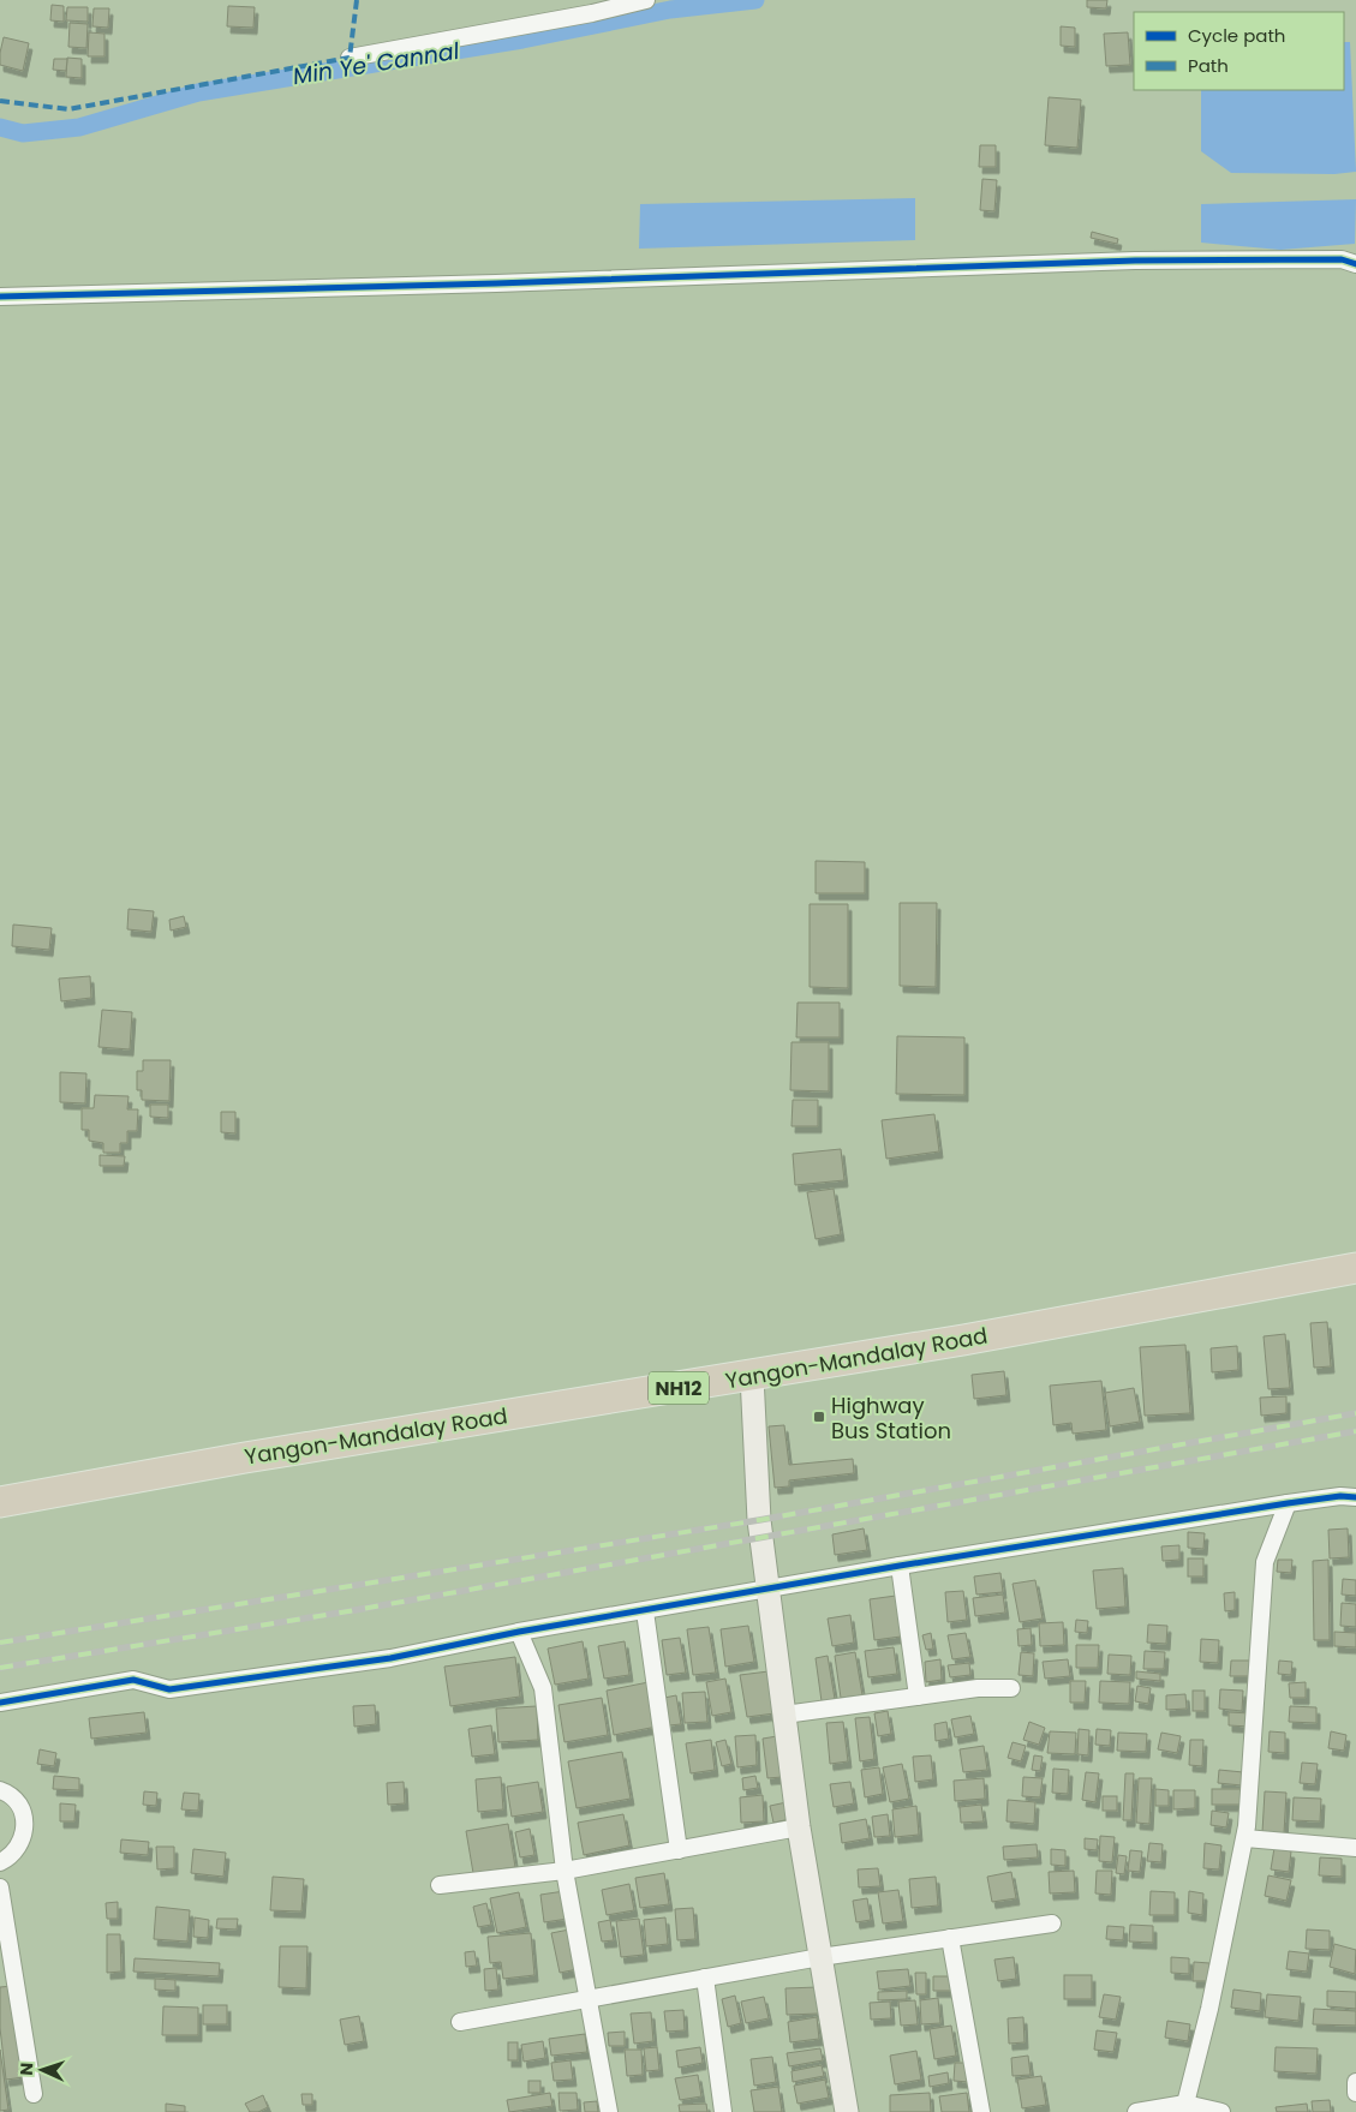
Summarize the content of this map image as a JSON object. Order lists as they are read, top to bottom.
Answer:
{
  "streets": {
    "highway": ["Yangon-Mandalay Road", "NH12"]
  },
  "water": ["Min Ye' Cannal"],
  "places": {
    "transit": ["Highway Bus Station"]
  },
  "legend": ["Cycle path", "Path"],
  "north": "left"
}
